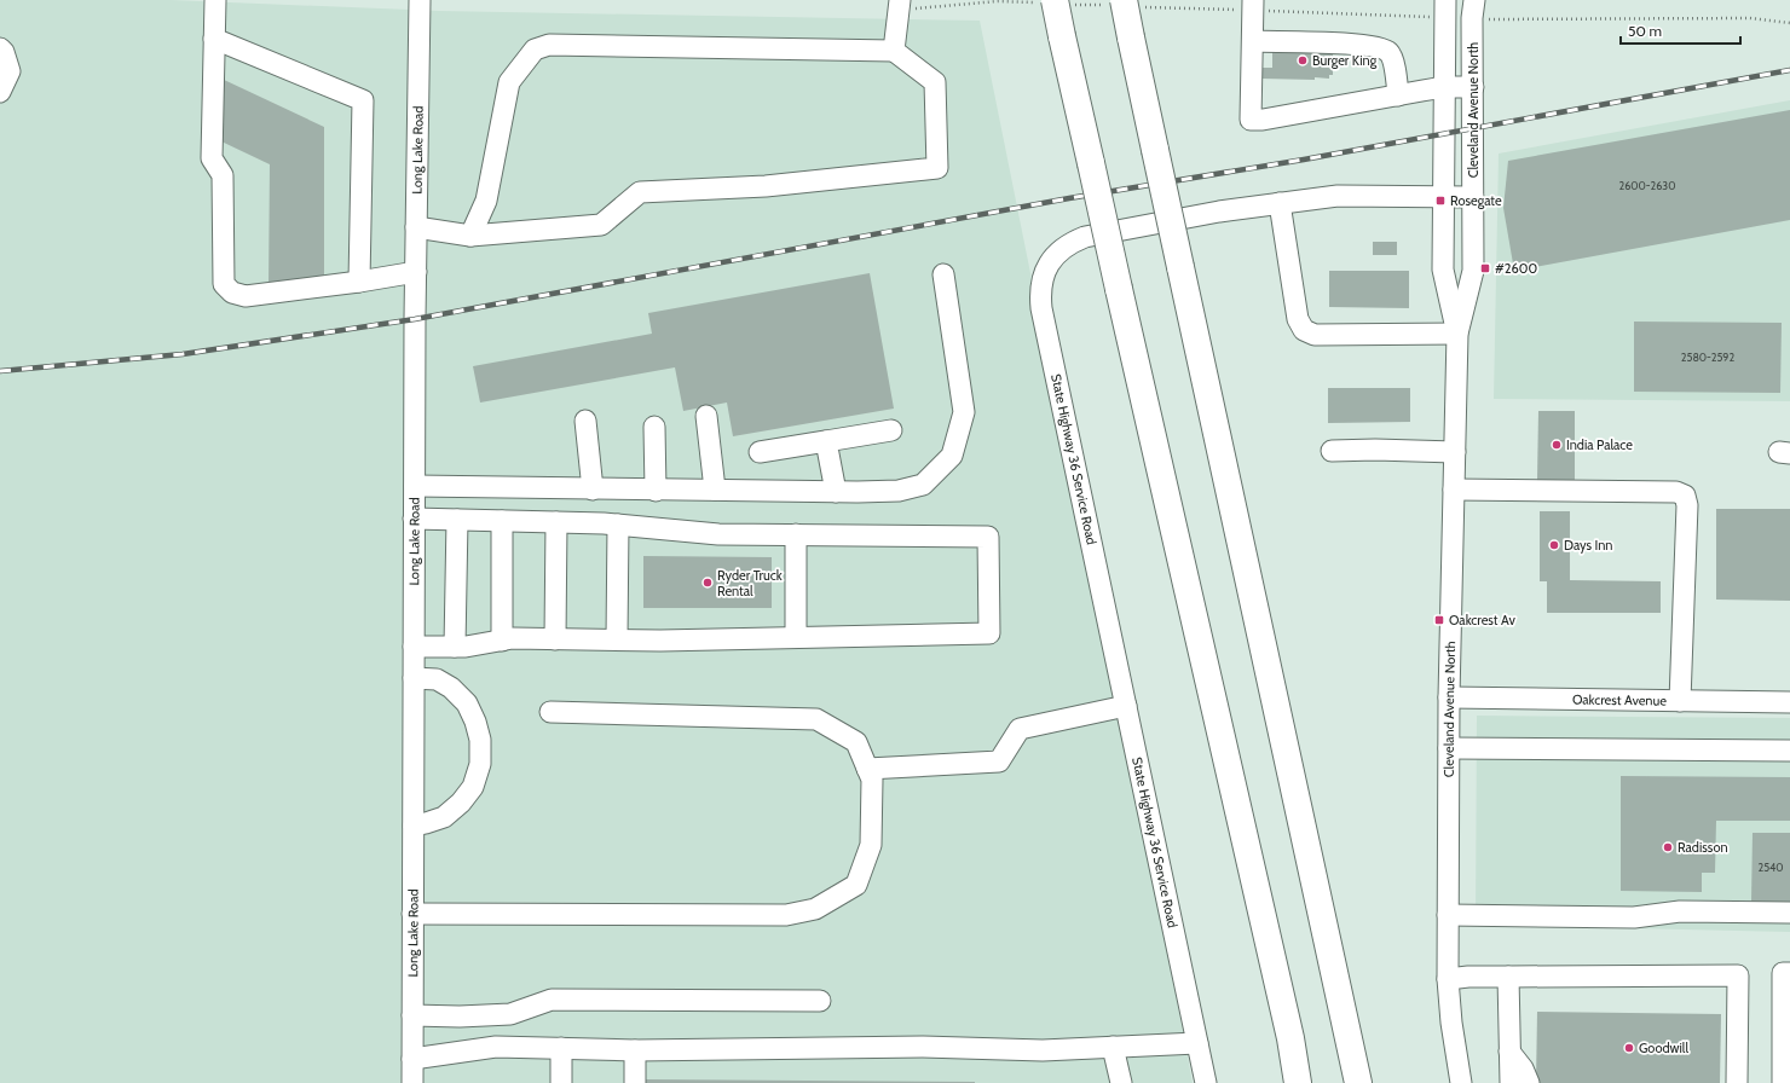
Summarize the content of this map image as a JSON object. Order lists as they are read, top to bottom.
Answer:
{
  "streets": {
    "street": [
      "Cleveland Avenue North",
      "Long Lake Road",
      "State Highway 36 Service Road",
      "Oakcrest Avenue"
    ]
  },
  "crossings": [
    ["Cleveland Avenue North", "State Highway 36 Service Road"],
    ["Cleveland Avenue North", "Oakcrest Avenue"]
  ],
  "places": {
    "other": [
      "Burger King",
      "India Palace",
      "Days Inn",
      "Ryder Truck Rental",
      "Radisson",
      "Goodwill"
    ],
    "transit": ["Rosegate", "#2600", "Oakcrest Av"]
  },
  "house_numbers": ["2600-2630", "2580-2592", "2540"],
  "scale_bar": "50 m"
}
